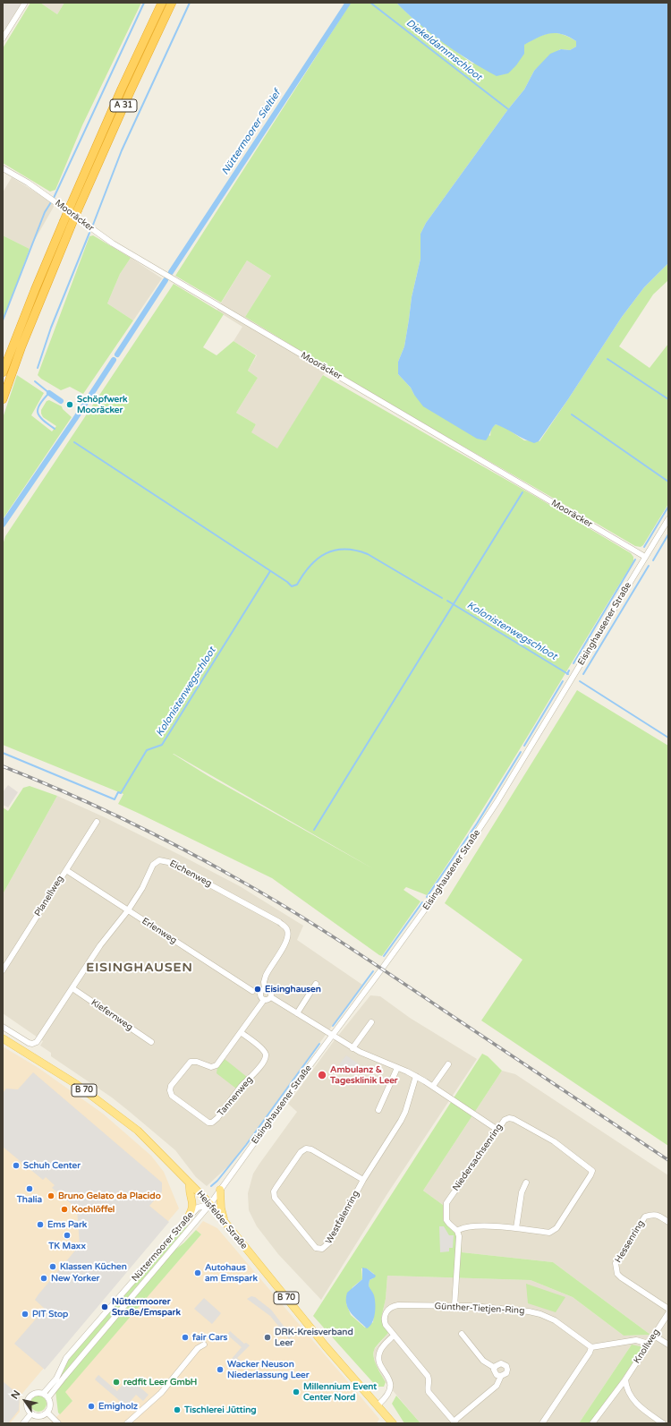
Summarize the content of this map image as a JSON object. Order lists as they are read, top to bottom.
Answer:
{
  "streets": {
    "highway": ["A 31"],
    "main road": ["B 70", "Heisfelder Straße"],
    "street": [
      "Mooräcker",
      "Eisinghausener Straße",
      "Eichenweg",
      "Planellweg",
      "Erlenweg",
      "Kiefernweg",
      "Tannenweg",
      "Niedersachsenring",
      "Westfalenring",
      "Hessenring",
      "Nüttermoorer Straße",
      "Günther-Tietjen-Ring",
      "Knollweg"
    ]
  },
  "crossings": [
    ["Mooräcker", "Eisinghausener Straße"],
    ["Eisinghausener Straße", "B 70"],
    ["Eisinghausener Straße", "Heisfelder Straße"],
    ["Eisinghausener Straße", "Nüttermoorer Straße"],
    ["Eichenweg", "Erlenweg"],
    ["Eichenweg", "Kiefernweg"],
    ["Eichenweg", "Tannenweg"],
    ["Planellweg", "Erlenweg"],
    ["B 70", "Heisfelder Straße"],
    ["Heisfelder Straße", "Nüttermoorer Straße"]
  ],
  "districts": ["EISINGHAUSEN"],
  "water": ["Diekeldammschloot", "Nüttermoorer Sieltief", "Kolonistenwegschloot"],
  "places": [
    "Schöpfwerk Mooräcker",
    "Eisinghausen",
    "Ambulanz & Tagesklinik Leer",
    "Schuh Center",
    "Thalia",
    "Bruno Gelato da Placido",
    "Kochlöffel",
    "Ems Park",
    "TK Maxx",
    "Klassen Küchen",
    "Autohaus am Emspark",
    "New Yorker",
    "Nüttermoorer Straße/Emspark",
    "PIT Stop",
    "fair Cars",
    "DRK-Kreisverband Leer",
    "Wacker Neuson Niederlassung Leer",
    "redfit Leer GmbH",
    "Millennium Event Center Nord",
    "Emigholz",
    "Tischlerei Jütting"
  ],
  "north": "top left"
}
